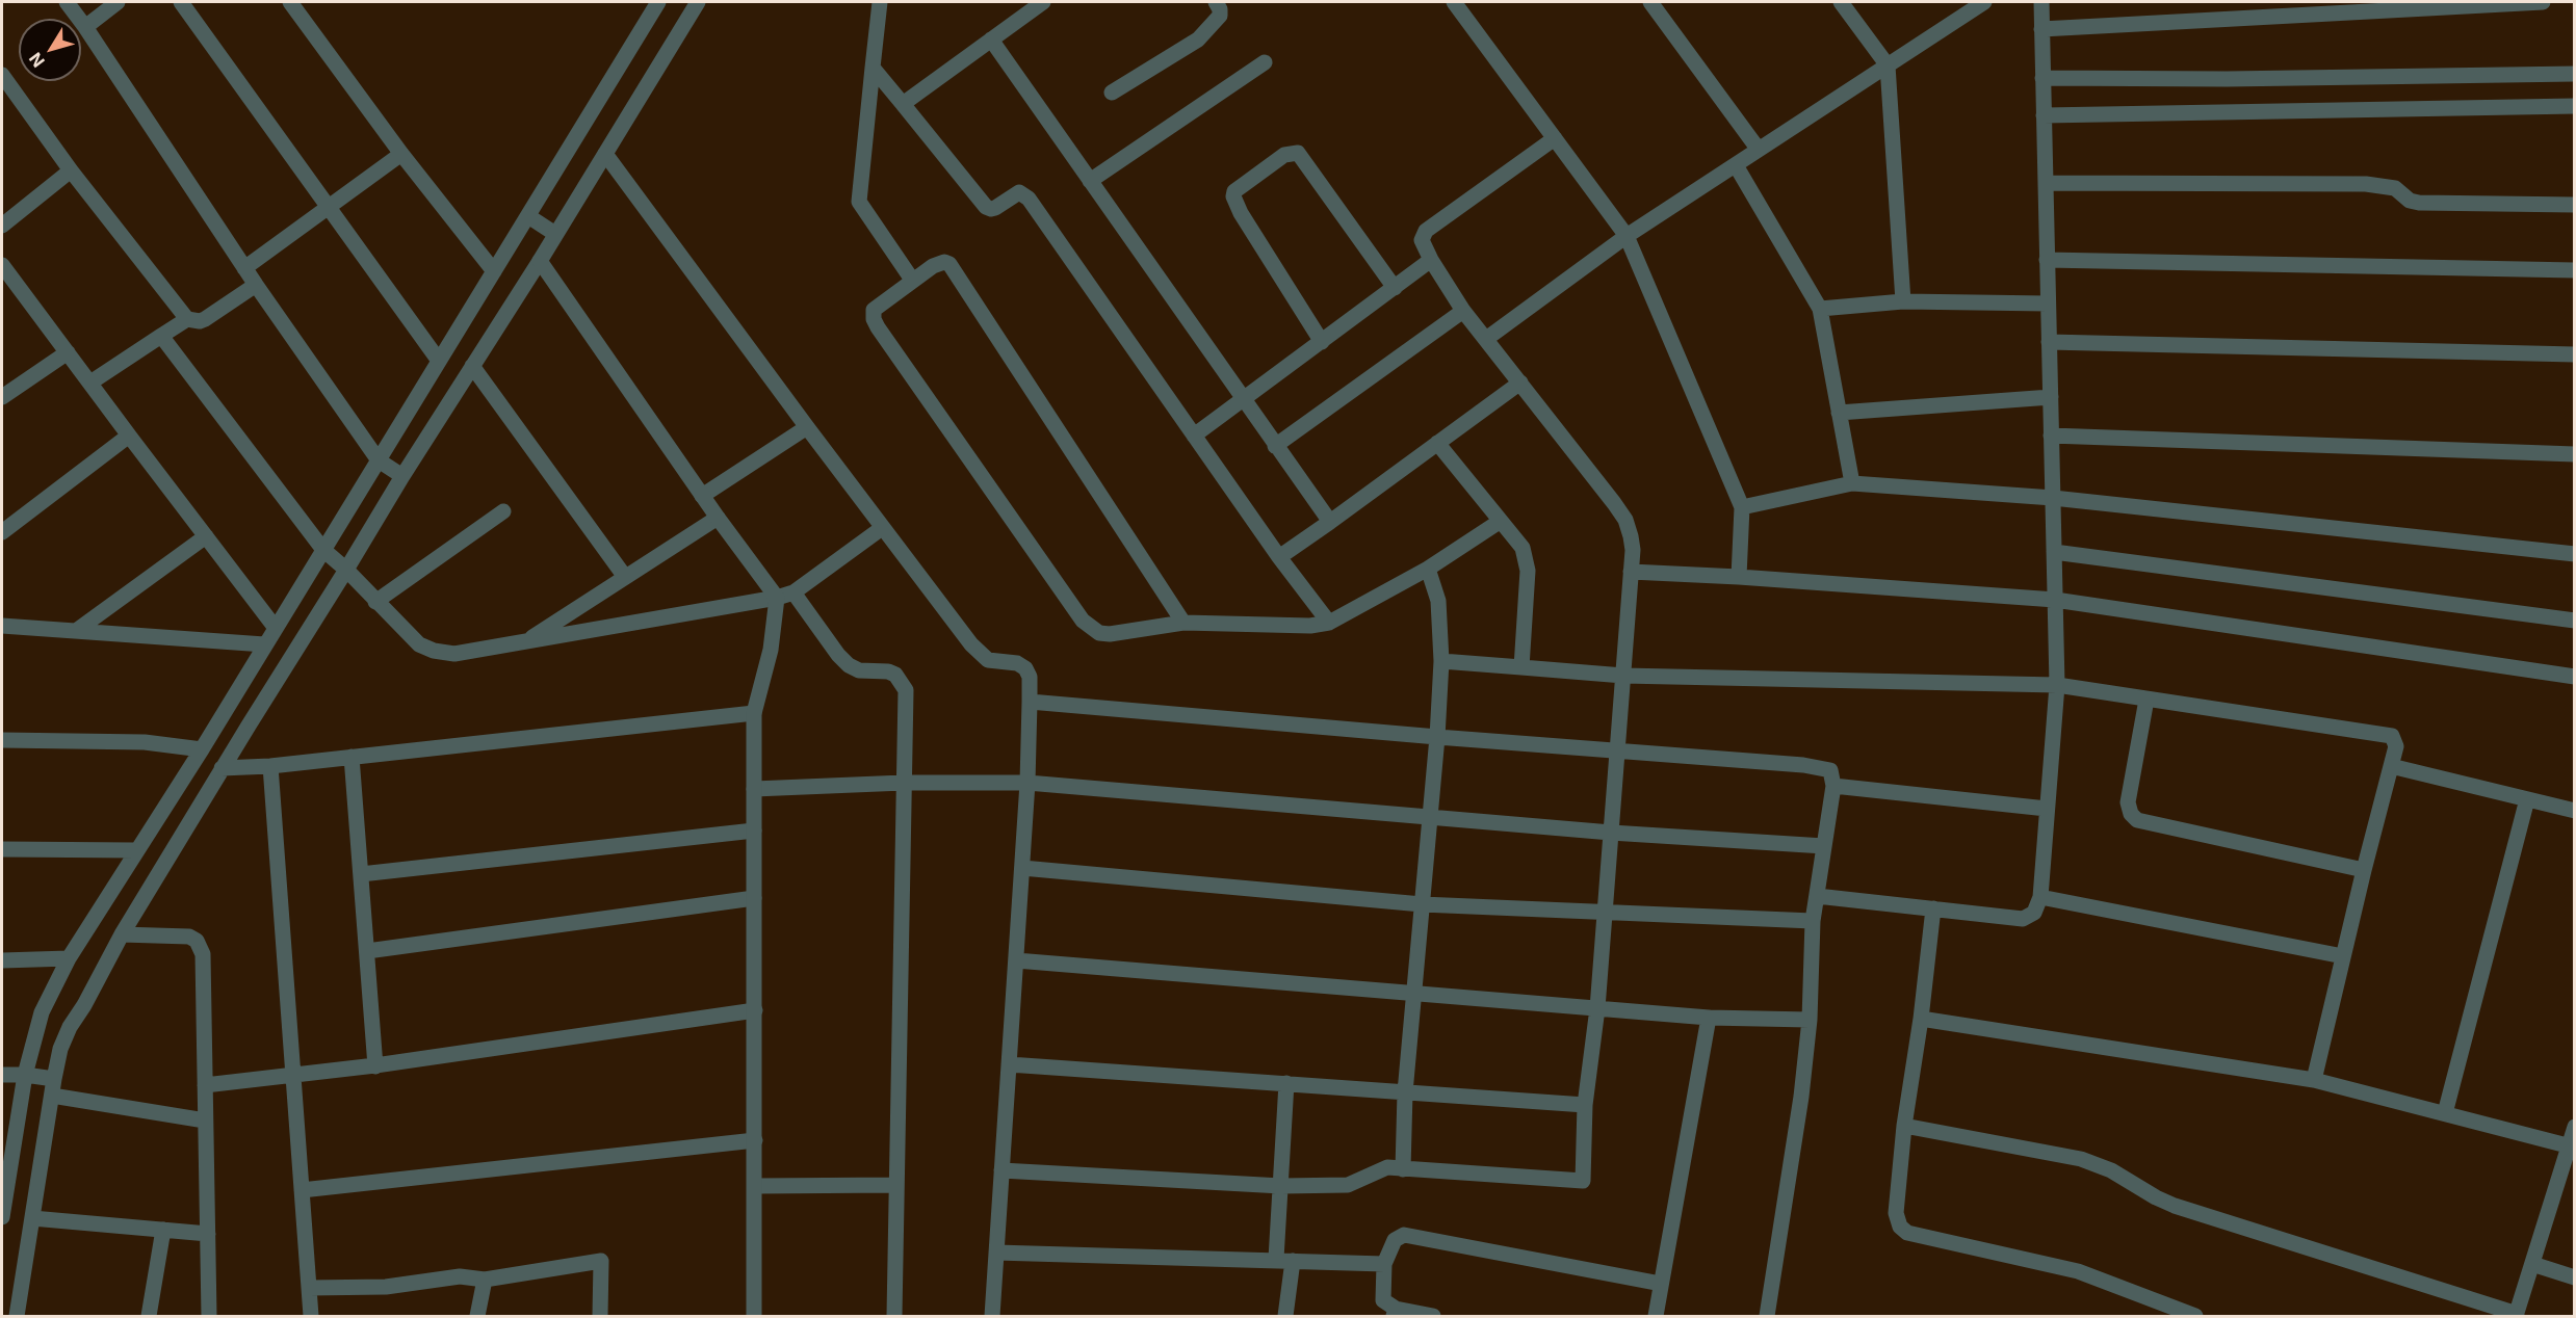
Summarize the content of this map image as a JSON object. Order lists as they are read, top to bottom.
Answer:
{
  "north": "bottom left"
}
